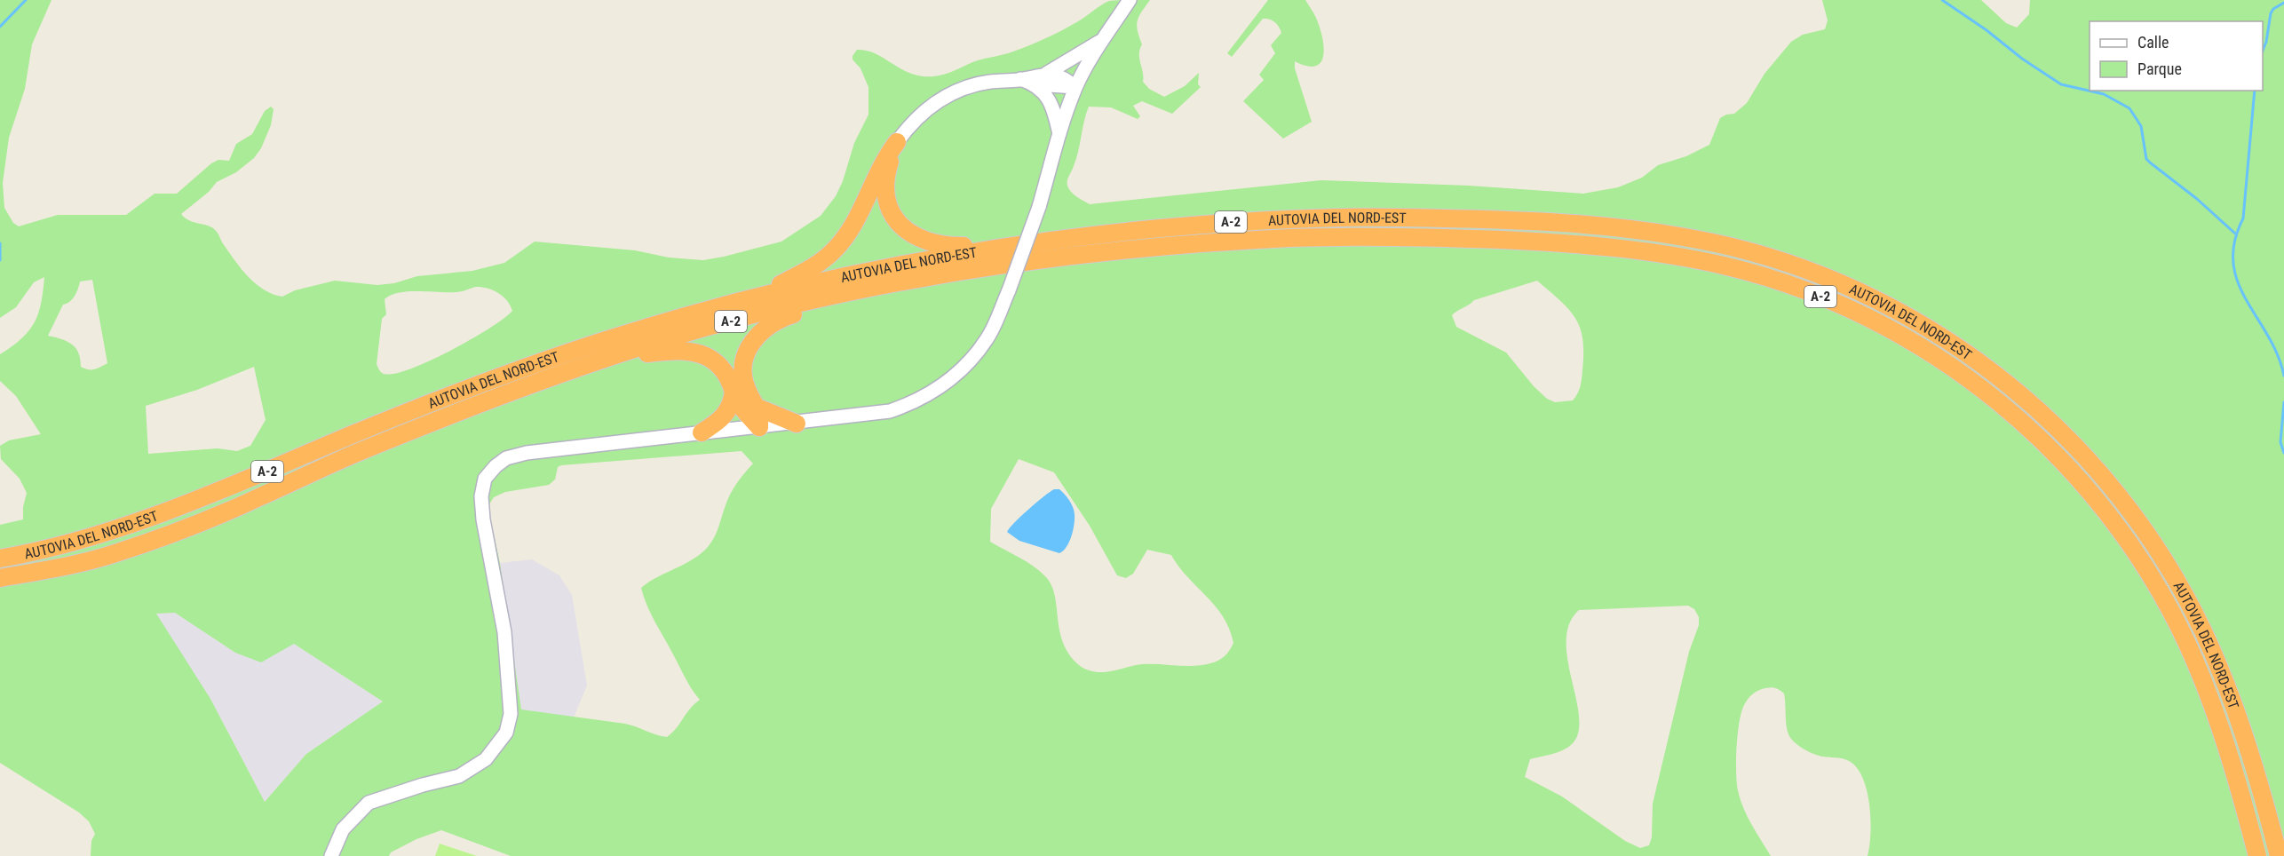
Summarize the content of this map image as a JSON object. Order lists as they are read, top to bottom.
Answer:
{
  "streets": {
    "highway": ["AUTOVIA DEL NORD-EST", "A-2"]
  },
  "legend": ["Calle", "Parque"]
}
